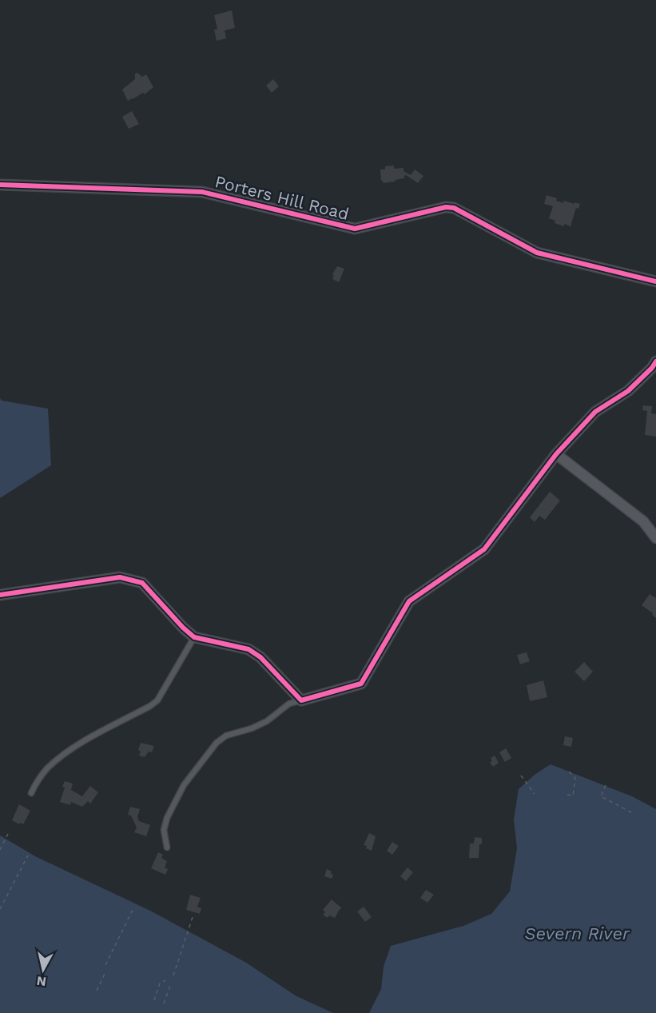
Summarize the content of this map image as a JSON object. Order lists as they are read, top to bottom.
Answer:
{
  "streets": {
    "street": ["Porters Hill Road"]
  },
  "water": ["Severn River"],
  "north": "bottom"
}
